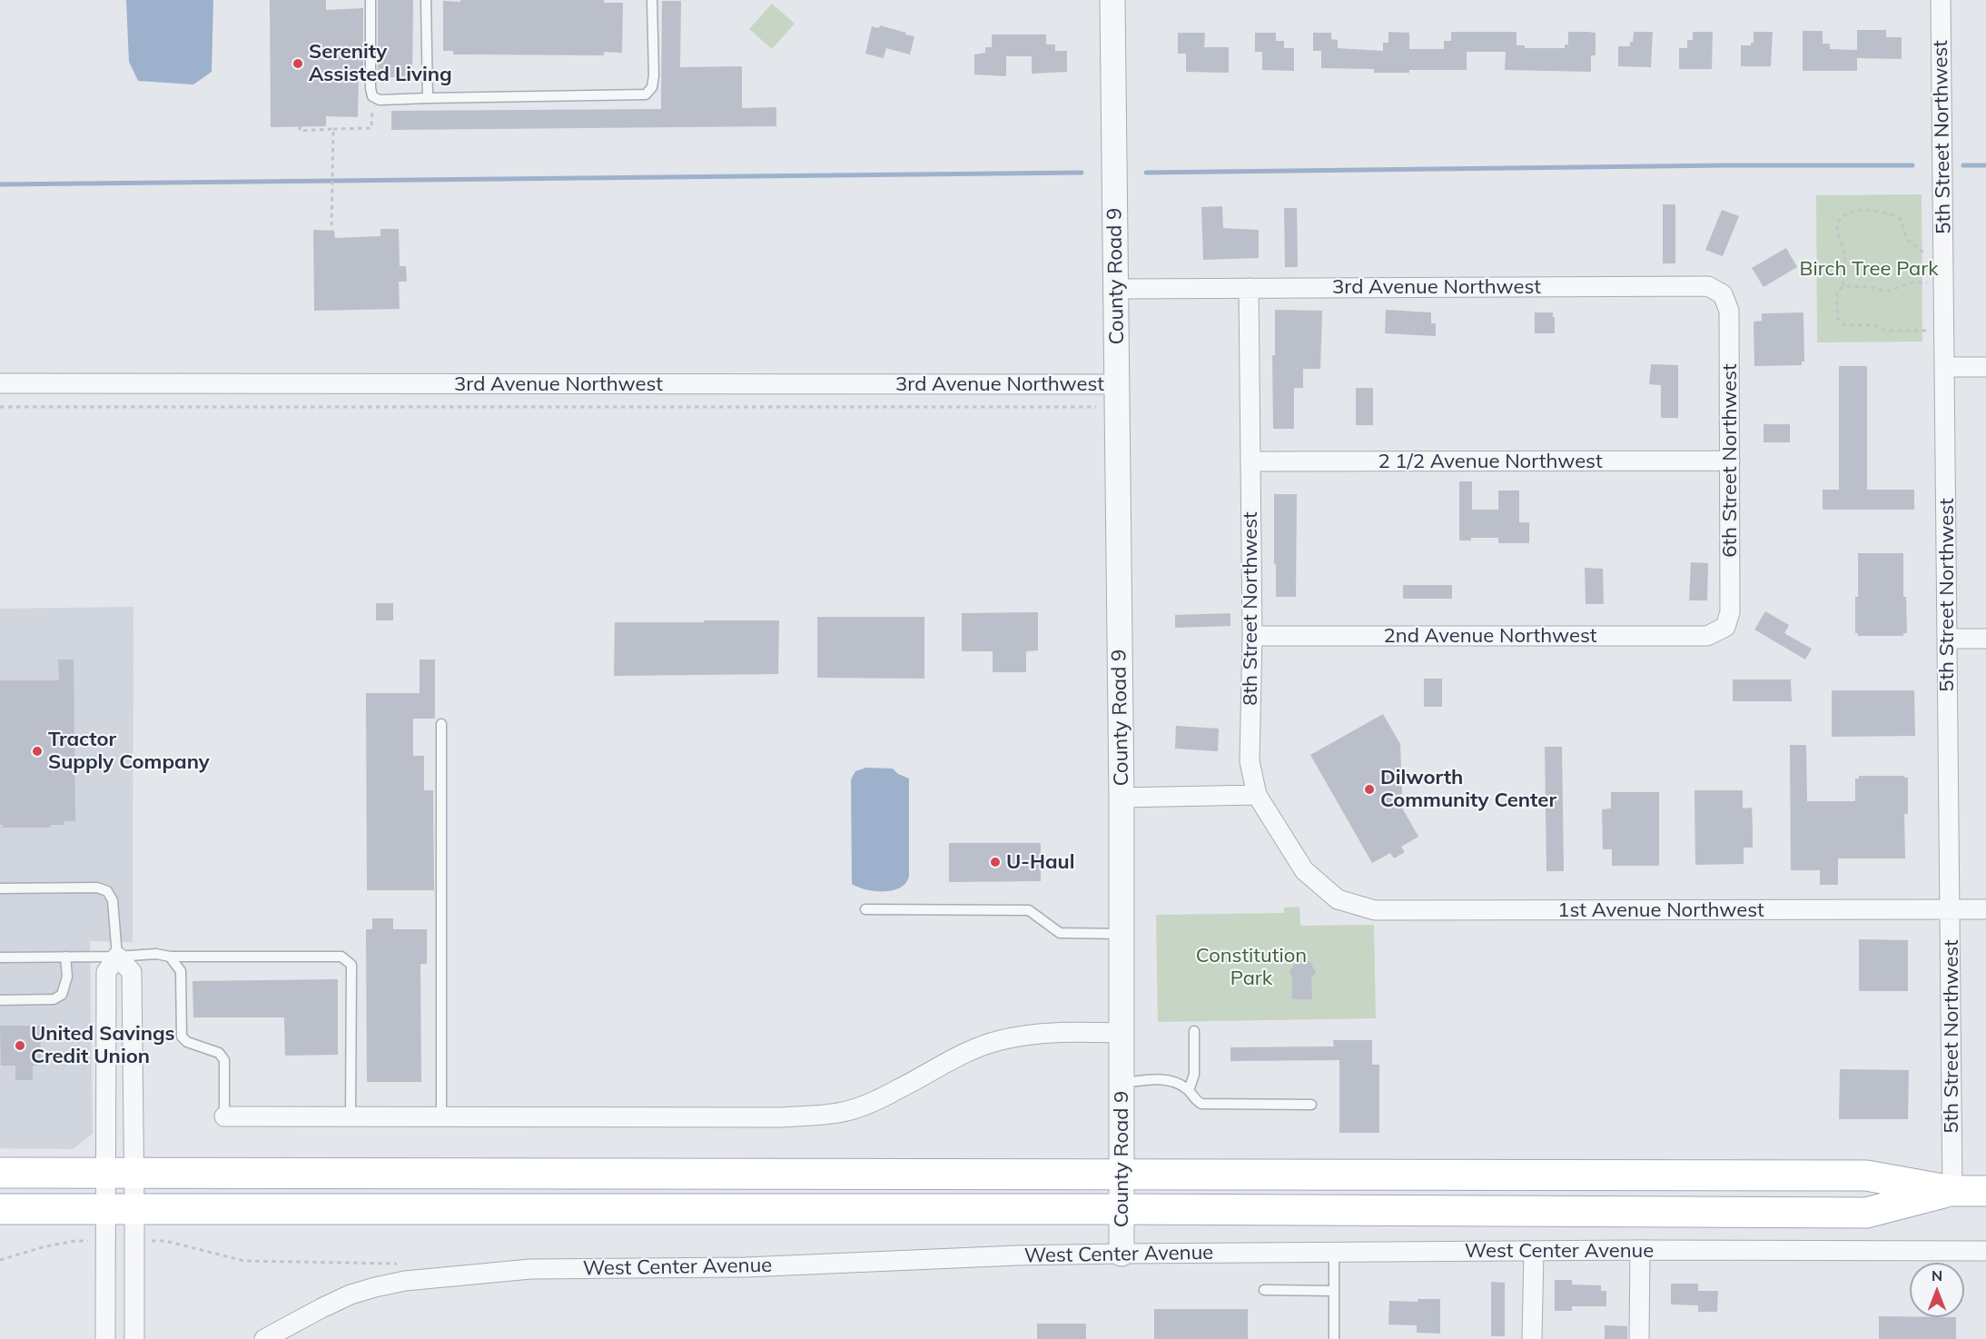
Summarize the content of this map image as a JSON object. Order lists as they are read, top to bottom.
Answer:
{
  "streets": {
    "street": [
      "5th Street Northwest",
      "County Road 9",
      "3rd Avenue Northwest",
      "6th Street Northwest",
      "2 1/2 Avenue Northwest",
      "8th Street Northwest",
      "2nd Avenue Northwest",
      "1st Avenue Northwest",
      "West Center Avenue"
    ]
  },
  "crossings": [
    ["5th Street Northwest", "1st Avenue Northwest"],
    ["County Road 9", "3rd Avenue Northwest"],
    ["County Road 9", "West Center Avenue"],
    ["3rd Avenue Northwest", "6th Street Northwest"],
    ["3rd Avenue Northwest", "8th Street Northwest"],
    ["6th Street Northwest", "2 1/2 Avenue Northwest"],
    ["6th Street Northwest", "2nd Avenue Northwest"],
    ["2 1/2 Avenue Northwest", "8th Street Northwest"],
    ["8th Street Northwest", "2nd Avenue Northwest"],
    ["8th Street Northwest", "1st Avenue Northwest"]
  ],
  "parks": ["Birch Tree Park", "Constitution Park"],
  "places": [
    "Serenity Assisted Living",
    "Tractor Supply Company",
    "Dilworth Community Center",
    "U-Haul",
    "United Savings Credit Union"
  ],
  "north": "top"
}
